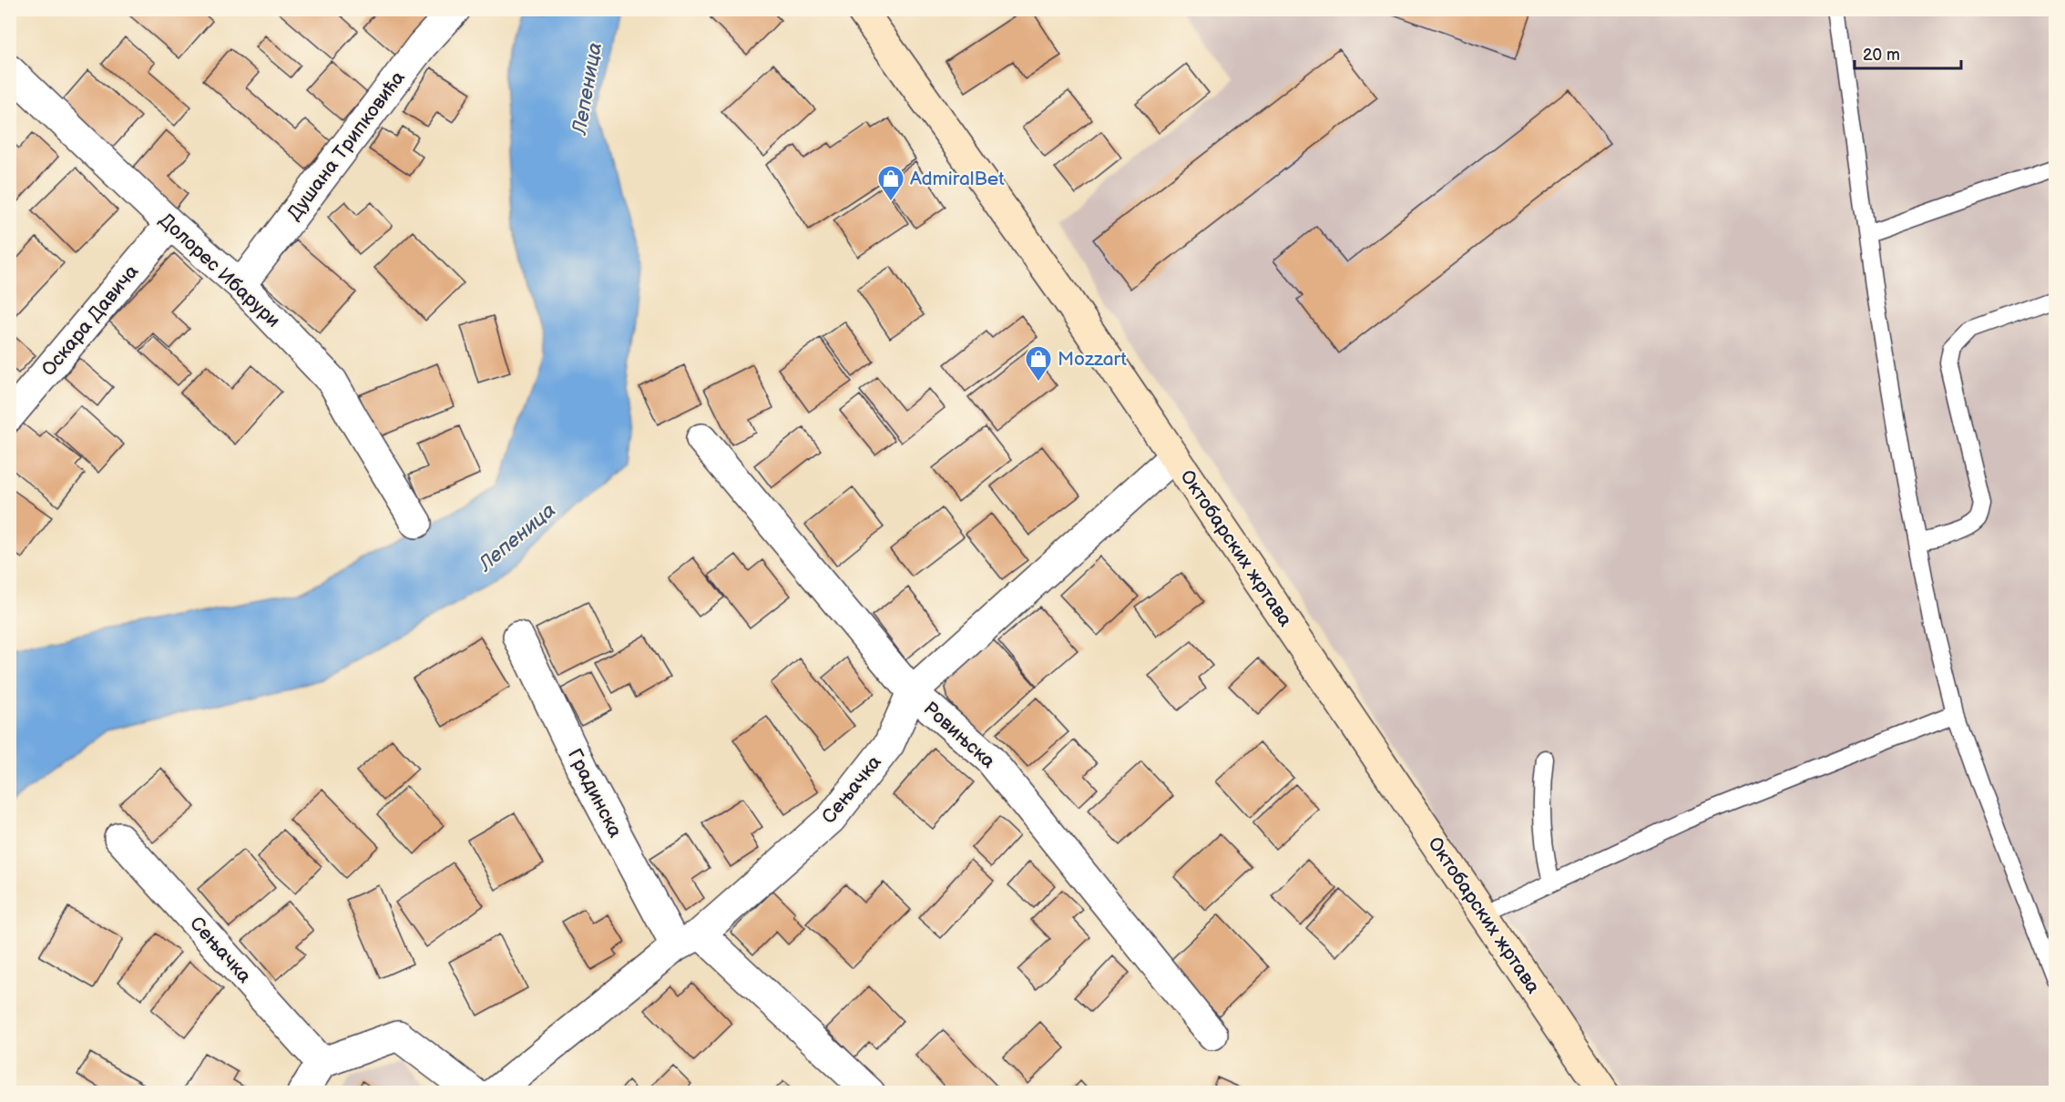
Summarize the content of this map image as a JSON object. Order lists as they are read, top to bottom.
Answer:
{
  "streets": {
    "street": [
      "Душана Трипковића",
      "Долорес Ибарури",
      "Оскара Давича",
      "Октобарских жртава",
      "Ровињска",
      "Сењачка",
      "Градинска"
    ]
  },
  "crossings": [
    ["Душана Трипковића", "Долорес Ибарури"],
    ["Долорес Ибарури", "Оскара Давича"],
    ["Октобарских жртава", "Сењачка"],
    ["Ровињска", "Сењачка"],
    ["Сењачка", "Градинска"]
  ],
  "water": ["Лепеница"],
  "places": {
    "shop": ["AdmiralBet", "Mozzart"]
  },
  "scale_bar": "20 m"
}
